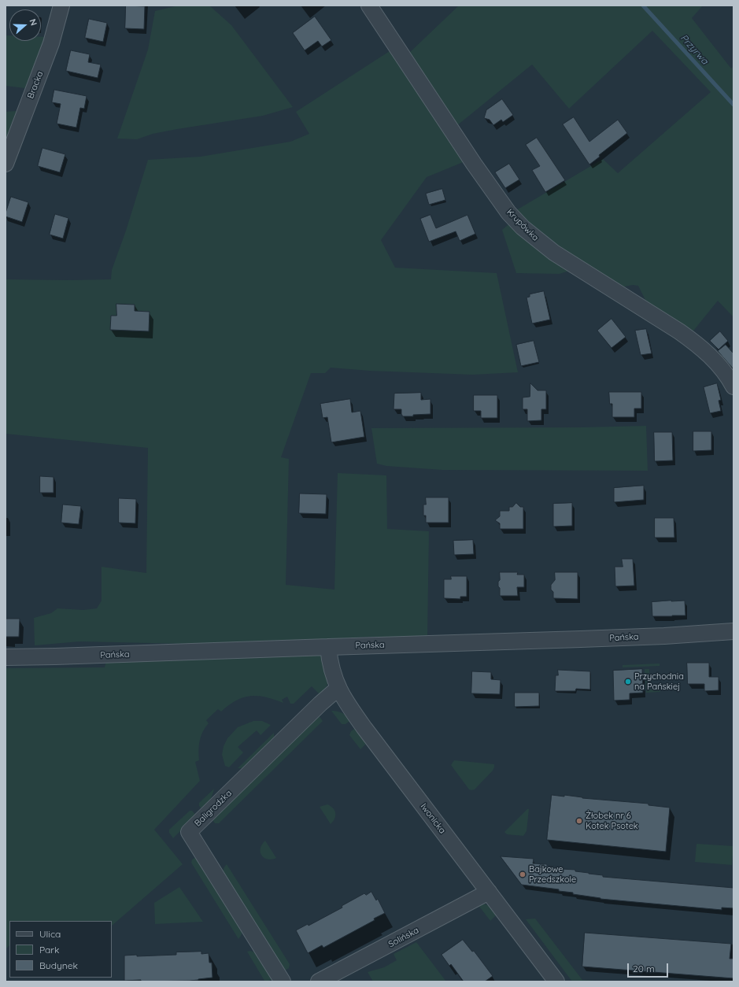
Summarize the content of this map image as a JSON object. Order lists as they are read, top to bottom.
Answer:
{
  "streets": {
    "street": [
      "Bracka",
      "Krupówka",
      "Pańska",
      "Baligrodzka",
      "Iwonicka",
      "Solińska"
    ]
  },
  "crossings": [
    ["Pańska", "Iwonicka"],
    ["Baligrodzka", "Iwonicka"],
    ["Iwonicka", "Solińska"]
  ],
  "water": ["Przyrwa"],
  "places": ["Przychodnia na Pańskiej", "Żłobek nr 6 Kotek Psotek", "Bajkowe Przedszkole"],
  "legend": ["Ulica", "Park", "Budynek"],
  "scale_bar": "20 m",
  "north": "right"
}
